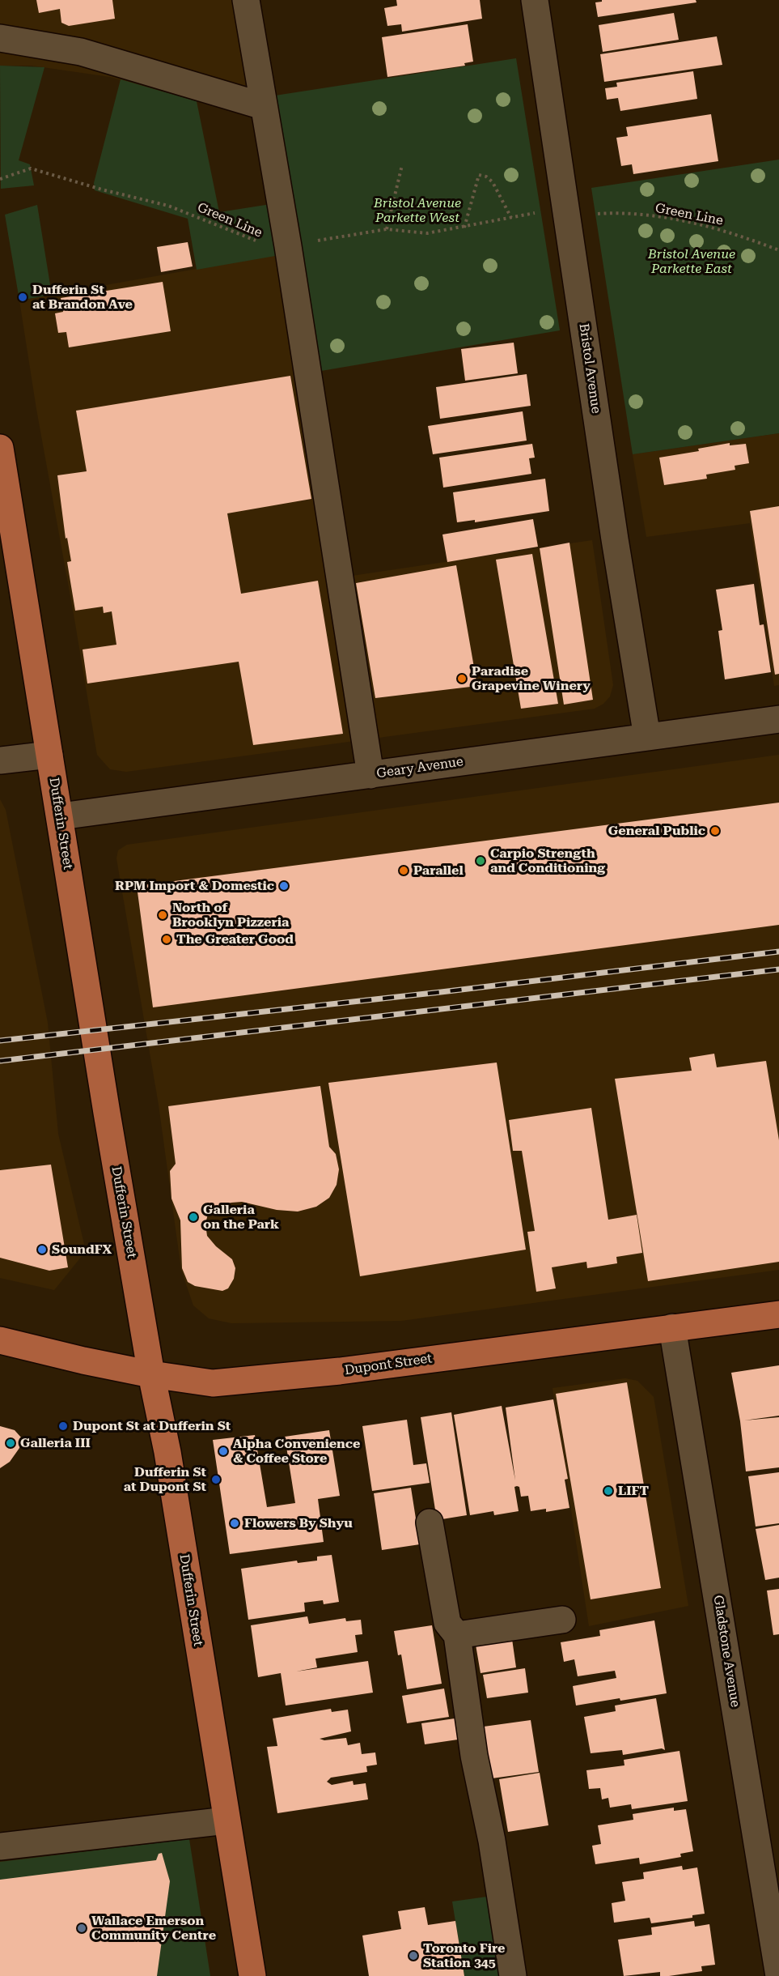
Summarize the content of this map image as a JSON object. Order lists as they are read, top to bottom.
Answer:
{
  "streets": {
    "main road": ["Dufferin Street", "Dupont Street"],
    "street": ["Bristol Avenue", "Geary Avenue", "Gladstone Avenue"],
    "path": ["Green Line"]
  },
  "crossings": [
    ["Bristol Avenue", "Geary Avenue"],
    ["Geary Avenue", "Dufferin Street"],
    ["Dufferin Street", "Dupont Street"],
    ["Dupont Street", "Gladstone Avenue"]
  ],
  "parks": ["Bristol Avenue Parkette West", "Bristol Avenue Parkette East"],
  "places": [
    "Dufferin St at Brandon Ave",
    "Paradise Grapevine Winery",
    "General Public",
    "Carpio Strength and Conditioning",
    "Parallel",
    "RPM Import & Domestic",
    "North of Brooklyn Pizzeria",
    "The Greater Good",
    "Galleria on the Park",
    "SoundFX",
    "Dupont St at Dufferin St",
    "Galleria III",
    "Alpha Convenience & Coffee Store",
    "Dufferin St at Dupont St",
    "LIFT",
    "Flowers By Shyu",
    "Wallace Emerson Community Centre",
    "Toronto Fire Station 345"
  ]
}
